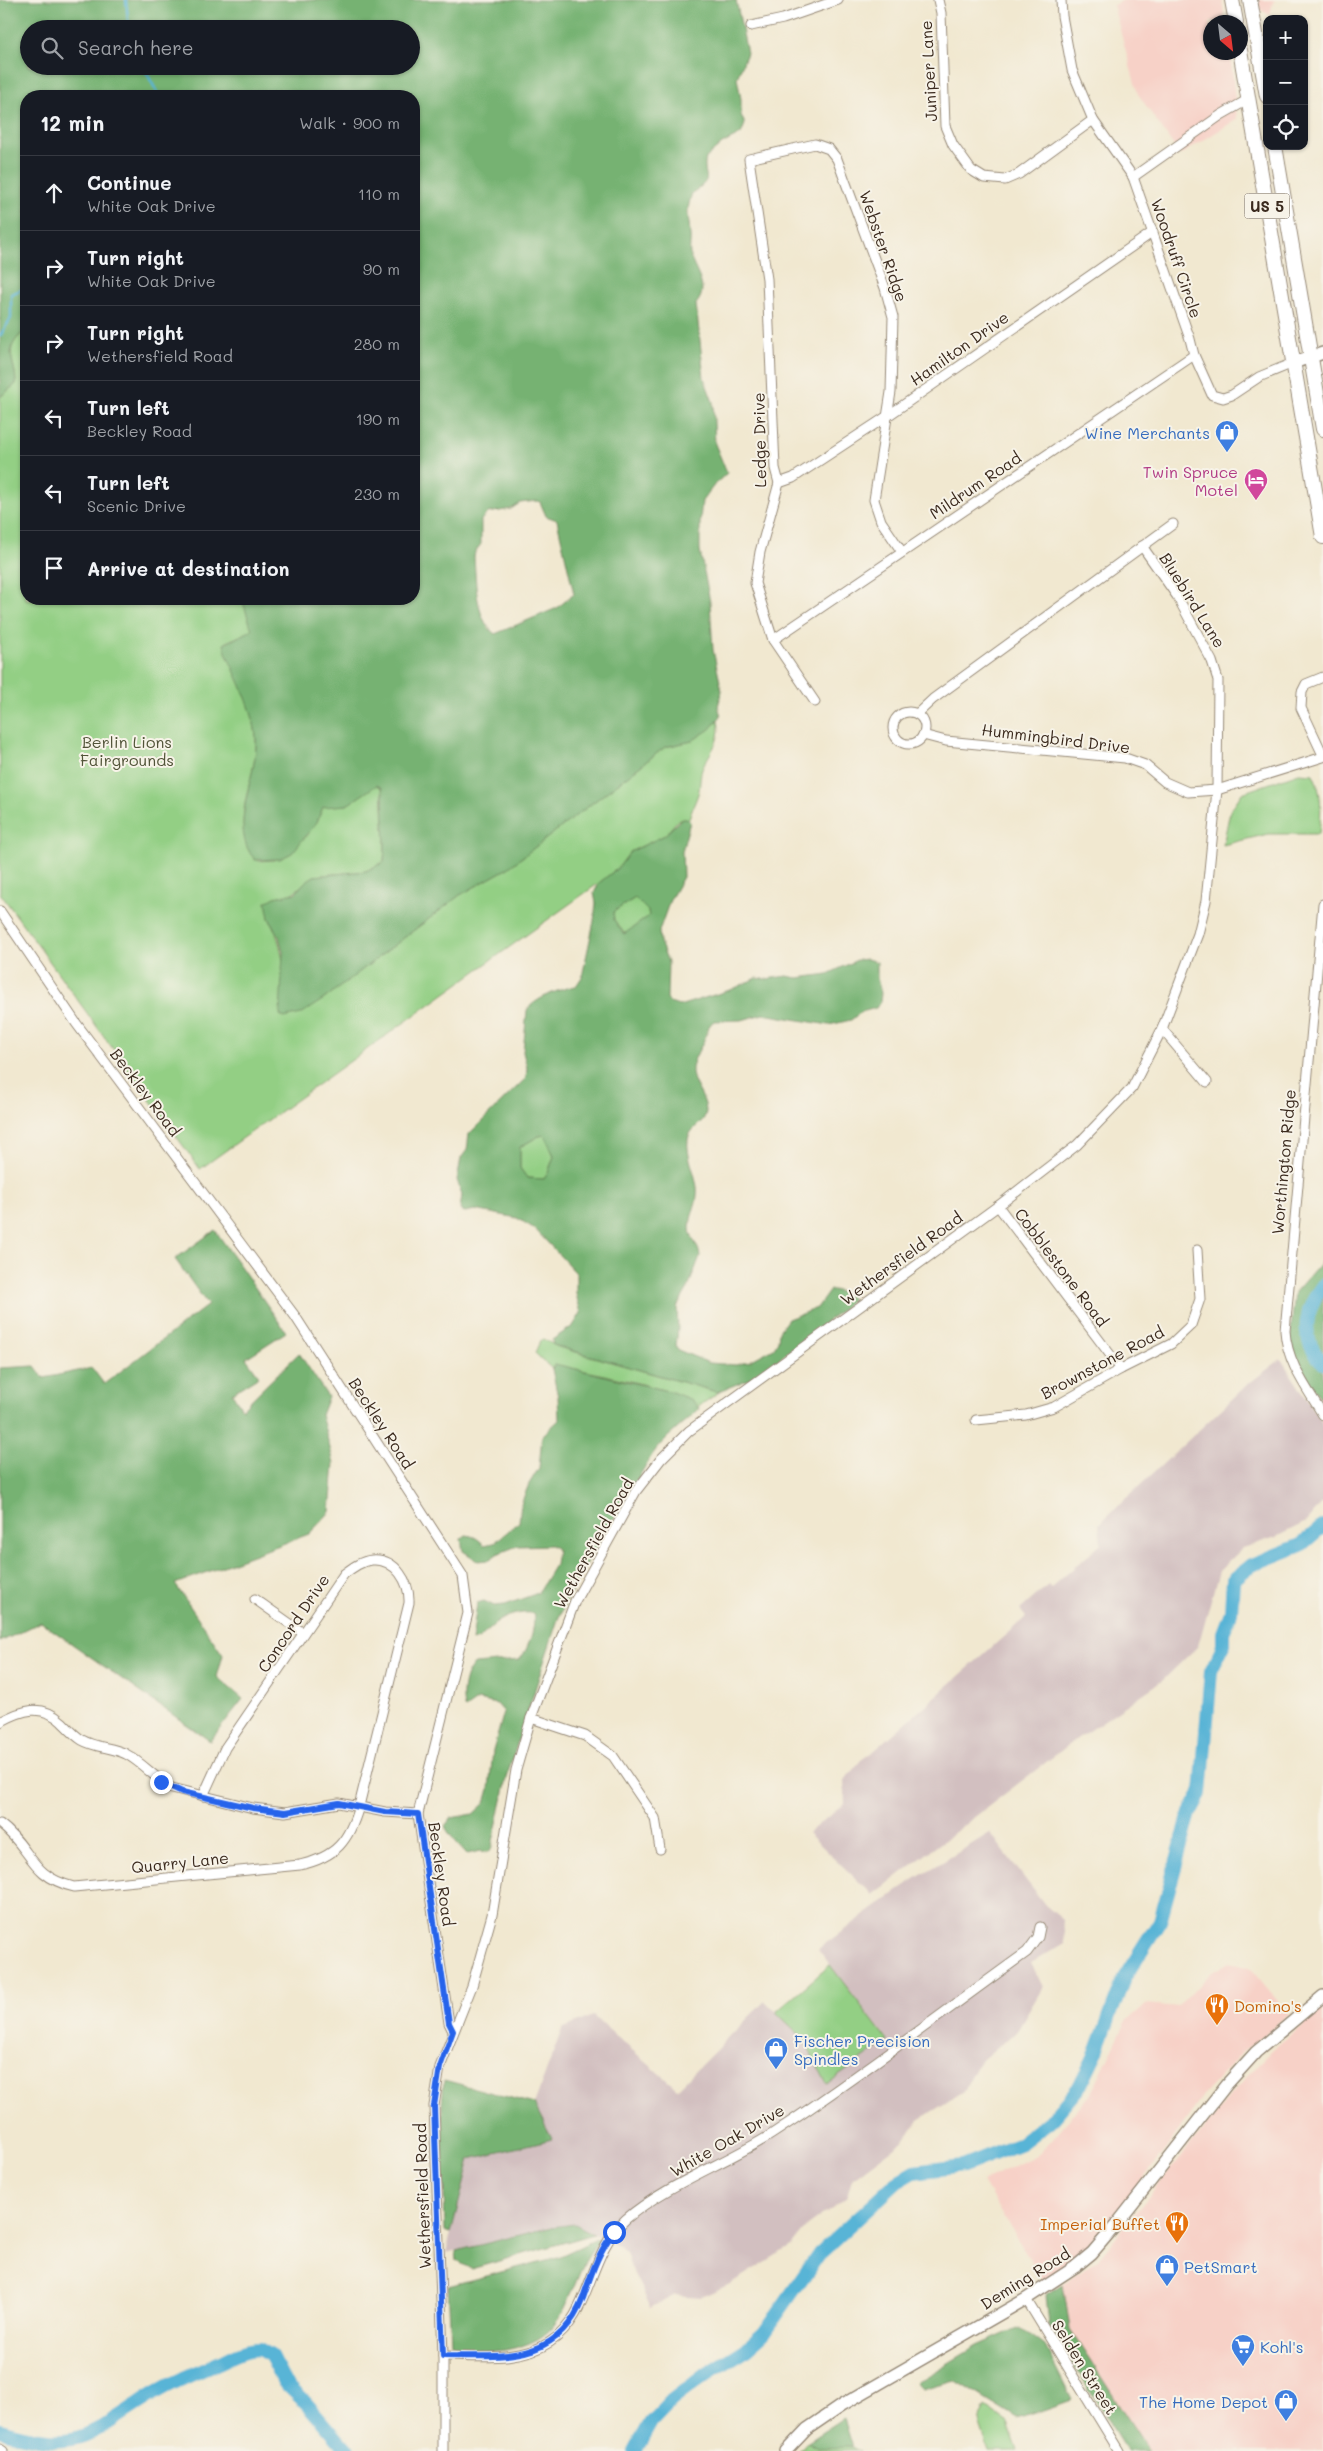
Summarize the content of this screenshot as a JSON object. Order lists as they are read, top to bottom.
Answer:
{
  "streets": {
    "highway": ["US 5"],
    "main road": ["Deming Road"],
    "street": [
      "Juniper Lane",
      "Webster Ridge",
      "Woodruff Circle",
      "Hamilton Drive",
      "Ledge Drive",
      "Mildrum Road",
      "Bluebird Lane",
      "Hummingbird Drive",
      "Beckley Road",
      "Worthington Ridge",
      "Wethersfield Road",
      "Cobblestone Road",
      "Brownstone Road",
      "Concord Drive",
      "Quarry Lane",
      "White Oak Drive",
      "Selden Street"
    ]
  },
  "crossings": [
    ["Juniper Lane", "Woodruff Circle"],
    ["US 5", "Woodruff Circle"],
    ["Webster Ridge", "Hamilton Drive"],
    ["Webster Ridge", "Ledge Drive"],
    ["Webster Ridge", "Mildrum Road"],
    ["Woodruff Circle", "Hamilton Drive"],
    ["Woodruff Circle", "Mildrum Road"],
    ["Hamilton Drive", "Ledge Drive"],
    ["Ledge Drive", "Mildrum Road"],
    ["Bluebird Lane", "Hummingbird Drive"],
    ["Bluebird Lane", "Wethersfield Road"],
    ["Hummingbird Drive", "Wethersfield Road"],
    ["Beckley Road", "Wethersfield Road"],
    ["Wethersfield Road", "Cobblestone Road"],
    ["Wethersfield Road", "White Oak Drive"],
    ["Cobblestone Road", "Brownstone Road"],
    ["Concord Drive", "Quarry Lane"],
    ["Deming Road", "Selden Street"]
  ],
  "parks": ["Berlin Lions Fairgrounds"],
  "places": {
    "shop": [
      "Wine Merchants",
      "Fischer Precision Spindles",
      "PetSmart",
      "The Home Depot"
    ],
    "hotel": ["Twin Spruce Motel"],
    "restaurant": ["Domino's", "Imperial Buffet"],
    "supermarket": ["Kohl's"]
  },
  "north": "bottom right",
  "page": {
    "map_buttons": ["+", "−"],
    "search": "Search here",
    "heading": ["12 min", "Walk · 900 m"],
    "list": [
      ["Continue", "White Oak Drive", "110 m"],
      ["Turn right", "White Oak Drive", "90 m"],
      ["Turn right", "Wethersfield Road", "280 m"],
      ["Turn left", "Beckley Road", "190 m"],
      ["Turn left", "Scenic Drive", "230 m"],
      "Arrive at destination"
    ]
  }
}
